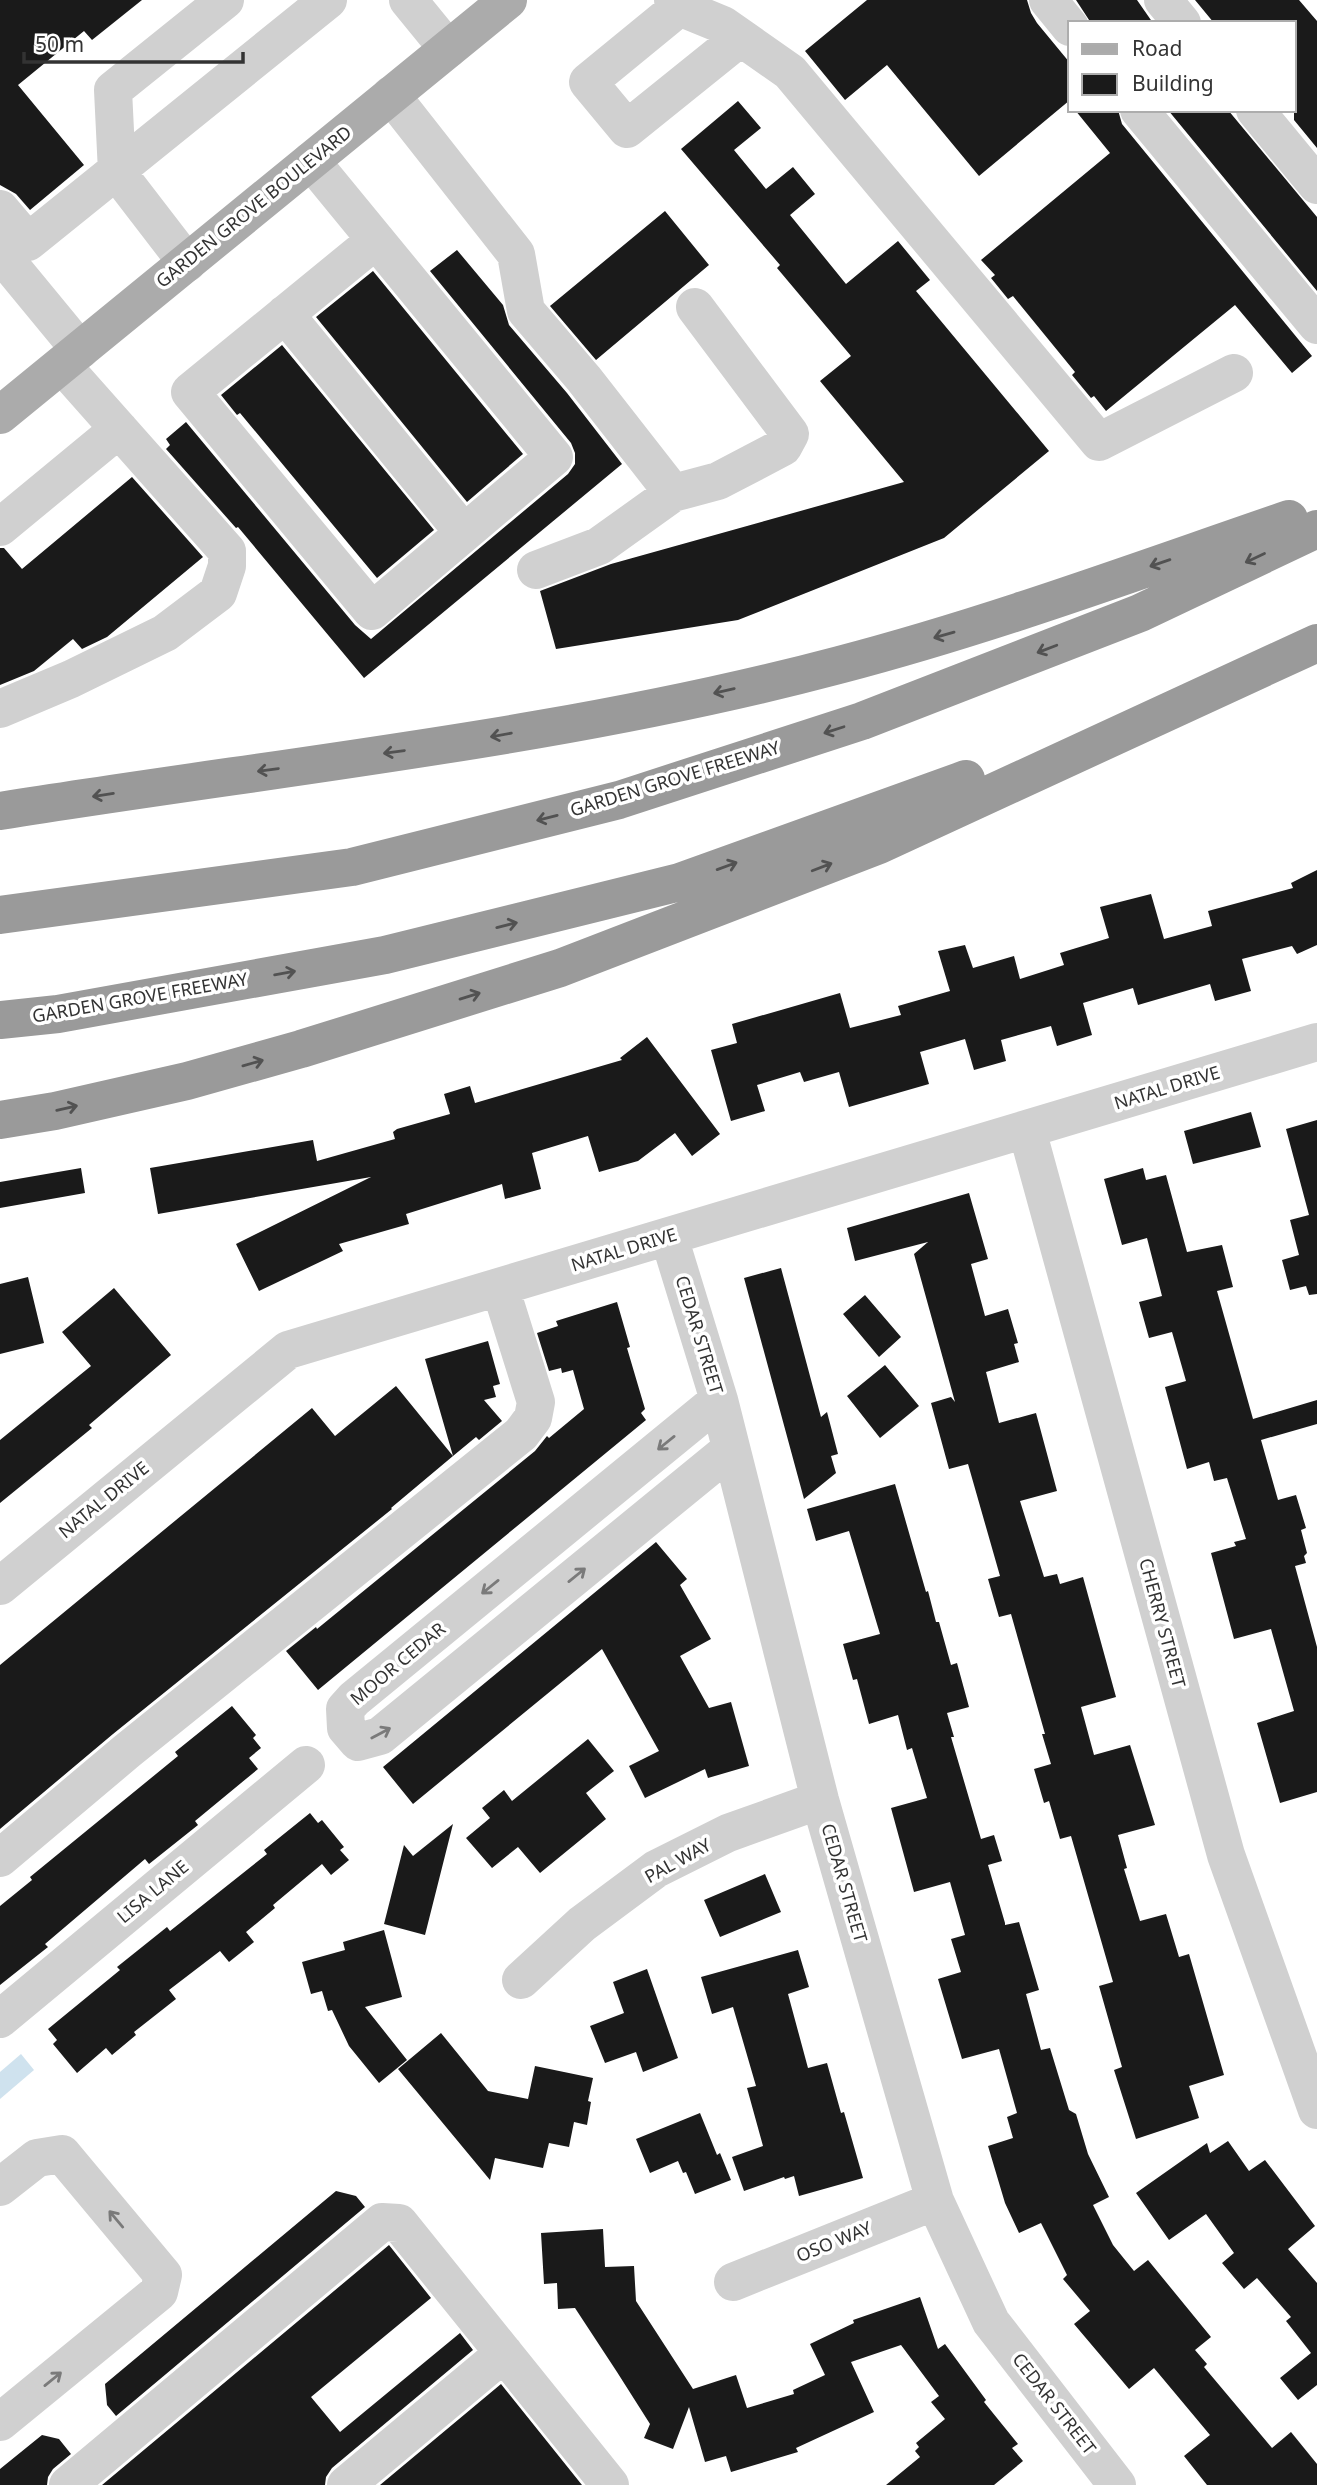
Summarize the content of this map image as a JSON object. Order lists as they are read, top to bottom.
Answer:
{
  "streets": {
    "highway": ["GARDEN GROVE FREEWAY"],
    "main road": ["GARDEN GROVE BOULEVARD"],
    "street": [
      "NATAL DRIVE",
      "CEDAR STREET",
      "CHERRY STREET",
      "MOOR CEDAR",
      "PAL WAY",
      "LISA LANE",
      "OSO WAY"
    ]
  },
  "crossings": [
    ["NATAL DRIVE", "CEDAR STREET"],
    ["NATAL DRIVE", "CHERRY STREET"],
    ["CEDAR STREET", "MOOR CEDAR"],
    ["CEDAR STREET", "PAL WAY"],
    ["CEDAR STREET", "OSO WAY"]
  ],
  "legend": ["Road", "Building"],
  "scale_bar": "50 m"
}
